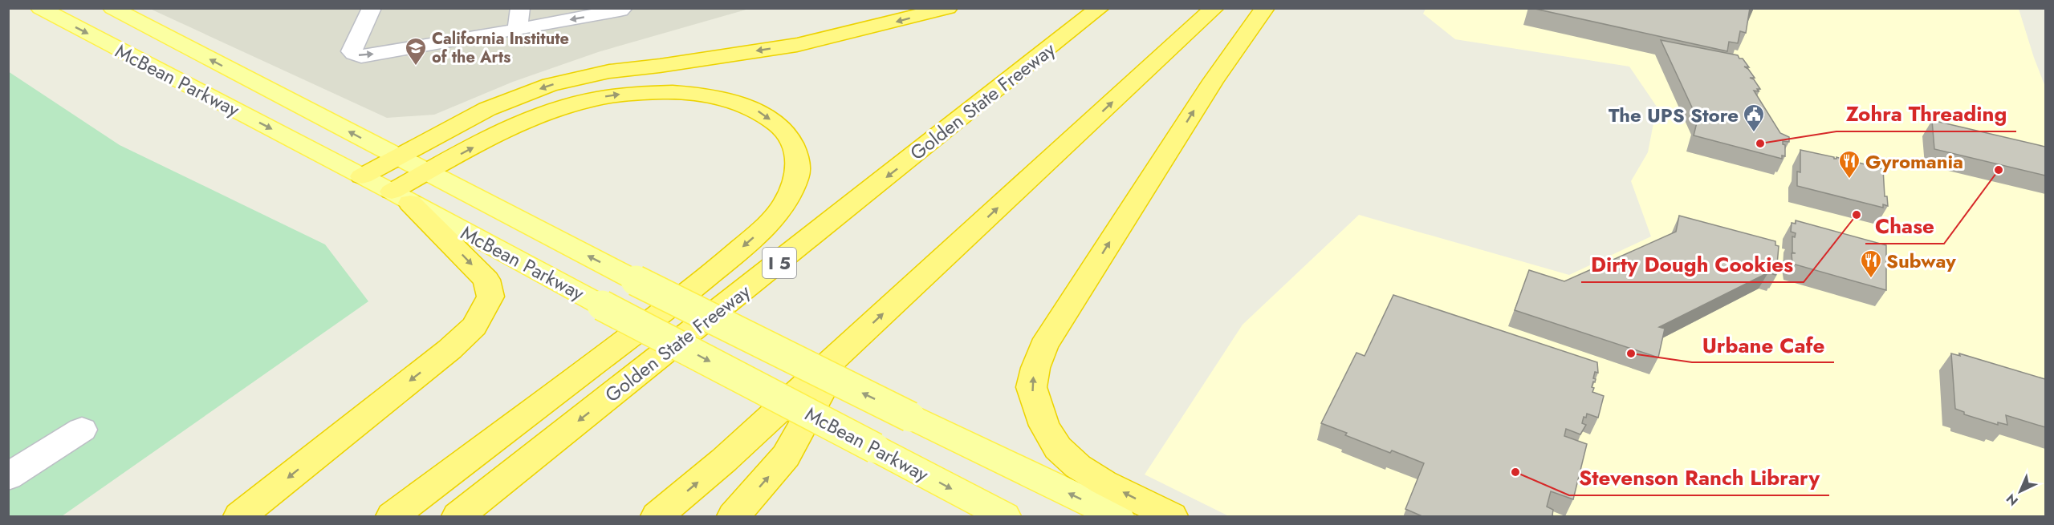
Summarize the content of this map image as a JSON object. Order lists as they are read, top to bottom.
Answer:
{
  "streets": {
    "highway": ["Golden State Freeway", "I 5"],
    "main road": ["McBean Parkway"]
  },
  "places": {
    "school or university": ["California Institute of the Arts"],
    "public building": ["The UPS Store"],
    "other": [
      "Zohra Threading",
      "Chase",
      "Dirty Dough Cookies",
      "Urbane Cafe",
      "Stevenson Ranch Library"
    ],
    "restaurant": ["Gyromania", "Subway"]
  },
  "north": "bottom left"
}
